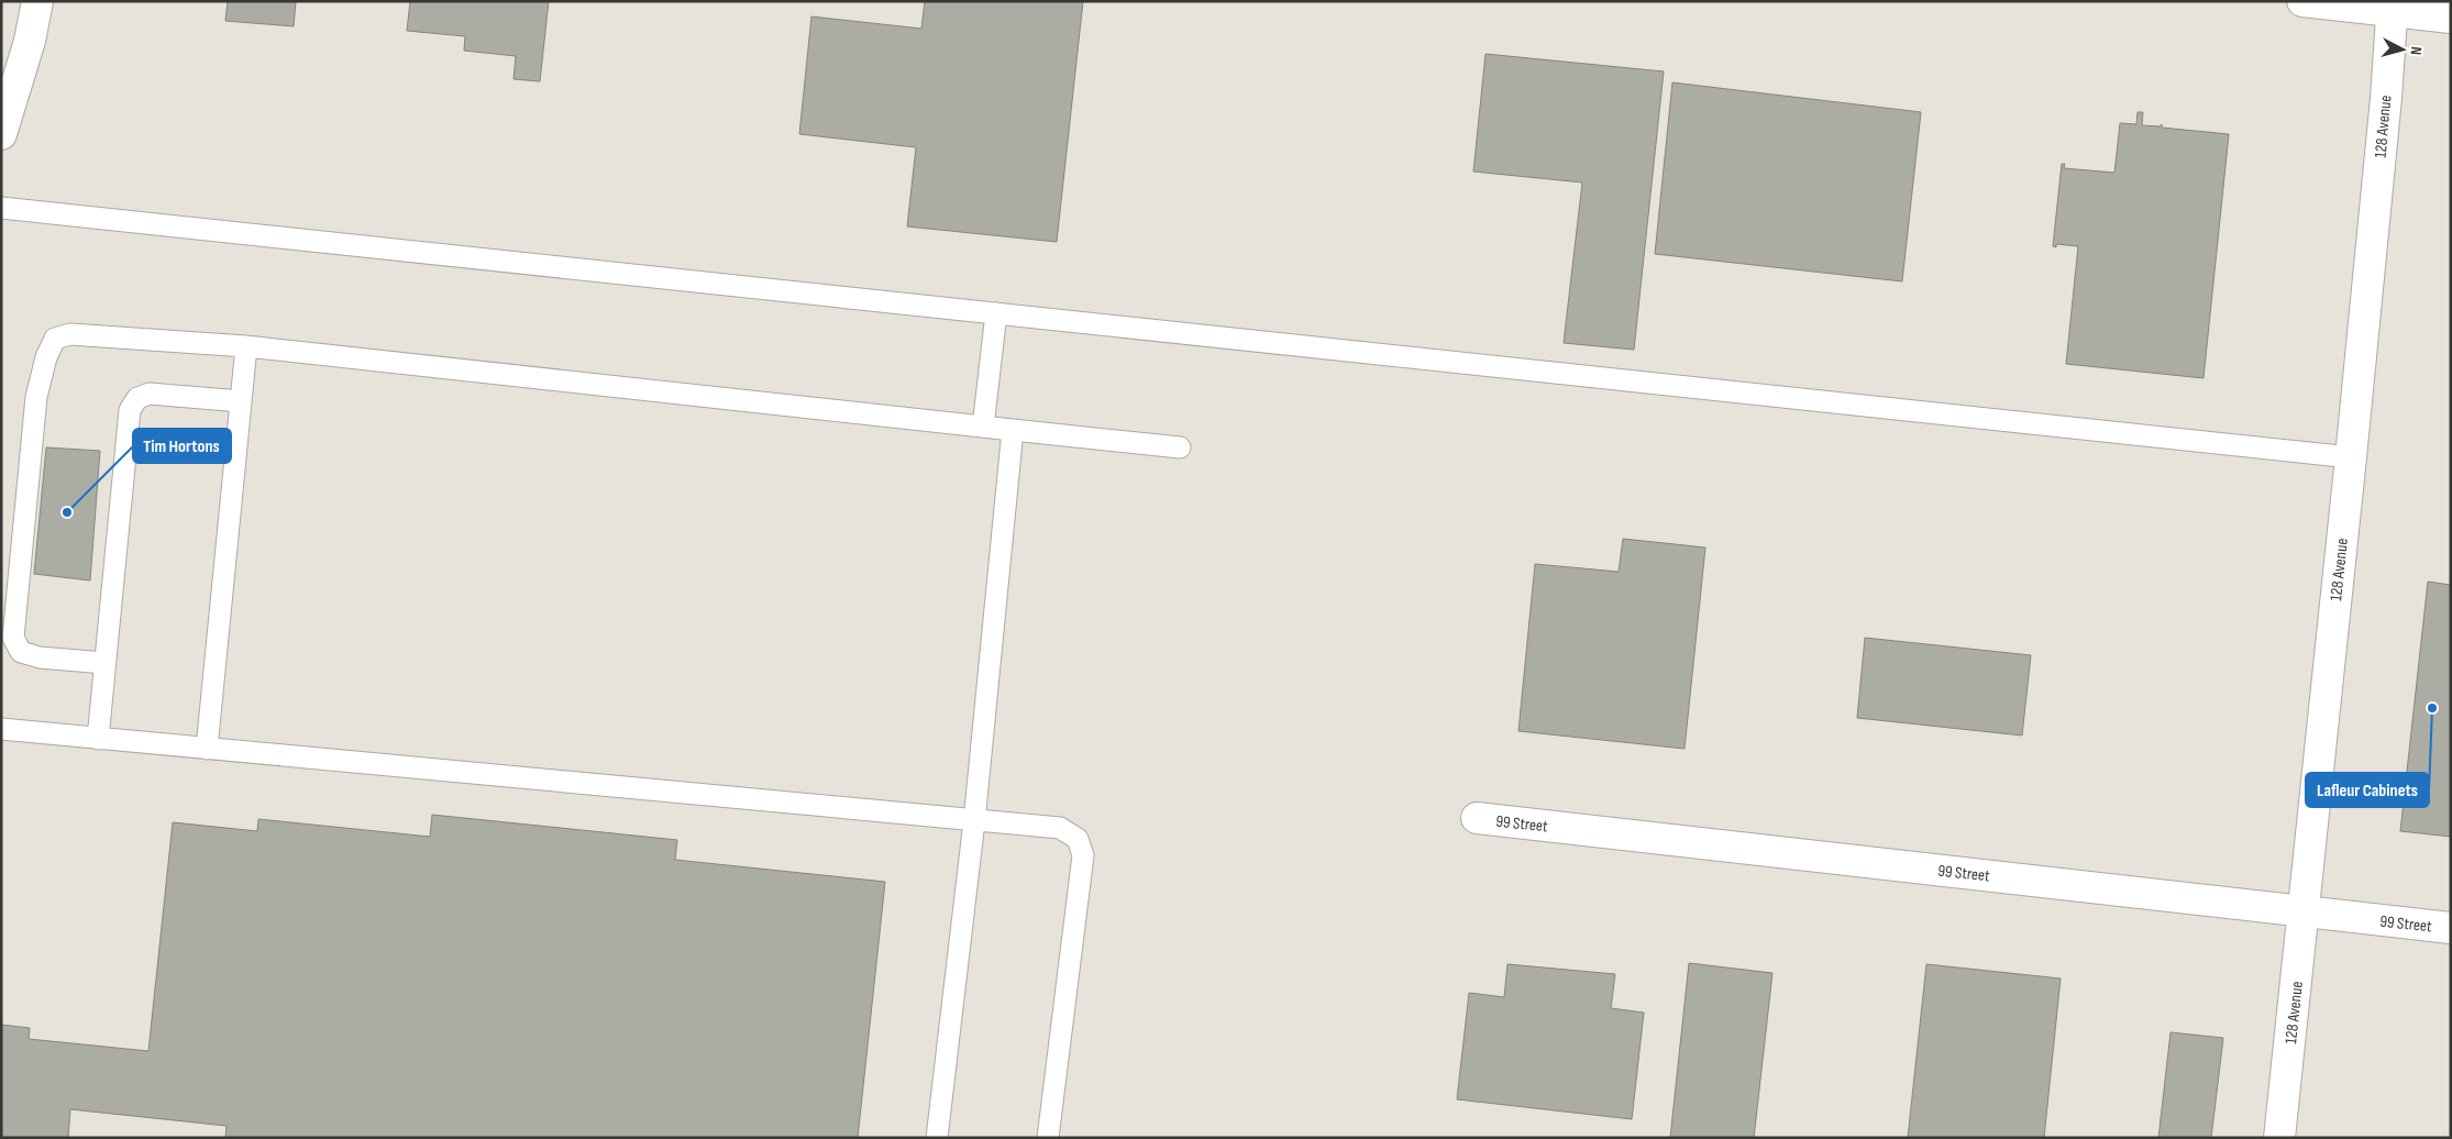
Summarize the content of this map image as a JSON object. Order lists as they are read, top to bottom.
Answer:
{
  "streets": {
    "street": ["128 Avenue", "99 Street"]
  },
  "crossings": [
    ["128 Avenue", "99 Street"]
  ],
  "places": ["Tim Hortons", "Lafleur Cabinets"],
  "north": "right"
}
